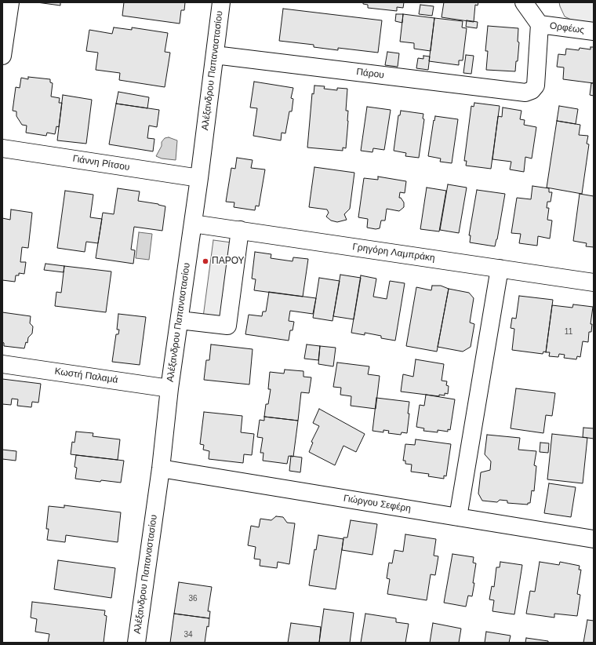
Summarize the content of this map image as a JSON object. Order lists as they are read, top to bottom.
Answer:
{
  "streets": {
    "street": [
      "Ορφέως",
      "Αλέξανδρου Παπαναστασίου",
      "Πάρου",
      "Γιάννη Ρίτσου",
      "Γρηγόρη Λαμπράκη",
      "Κωστή Παλαμά",
      "Γιώργου Σεφέρη"
    ]
  },
  "crossings": [
    ["Ορφέως", "Πάρου"],
    ["Αλέξανδρου Παπαναστασίου", "Πάρου"],
    ["Αλέξανδρου Παπαναστασίου", "Γιάννη Ρίτσου"],
    ["Αλέξανδρου Παπαναστασίου", "Γρηγόρη Λαμπράκη"],
    ["Αλέξανδρου Παπαναστασίου", "Κωστή Παλαμά"],
    ["Αλέξανδρου Παπαναστασίου", "Γιώργου Σεφέρη"]
  ],
  "places": ["ΠΑΡΟΥ"],
  "house_numbers": ["11", "36", "34"]
}
